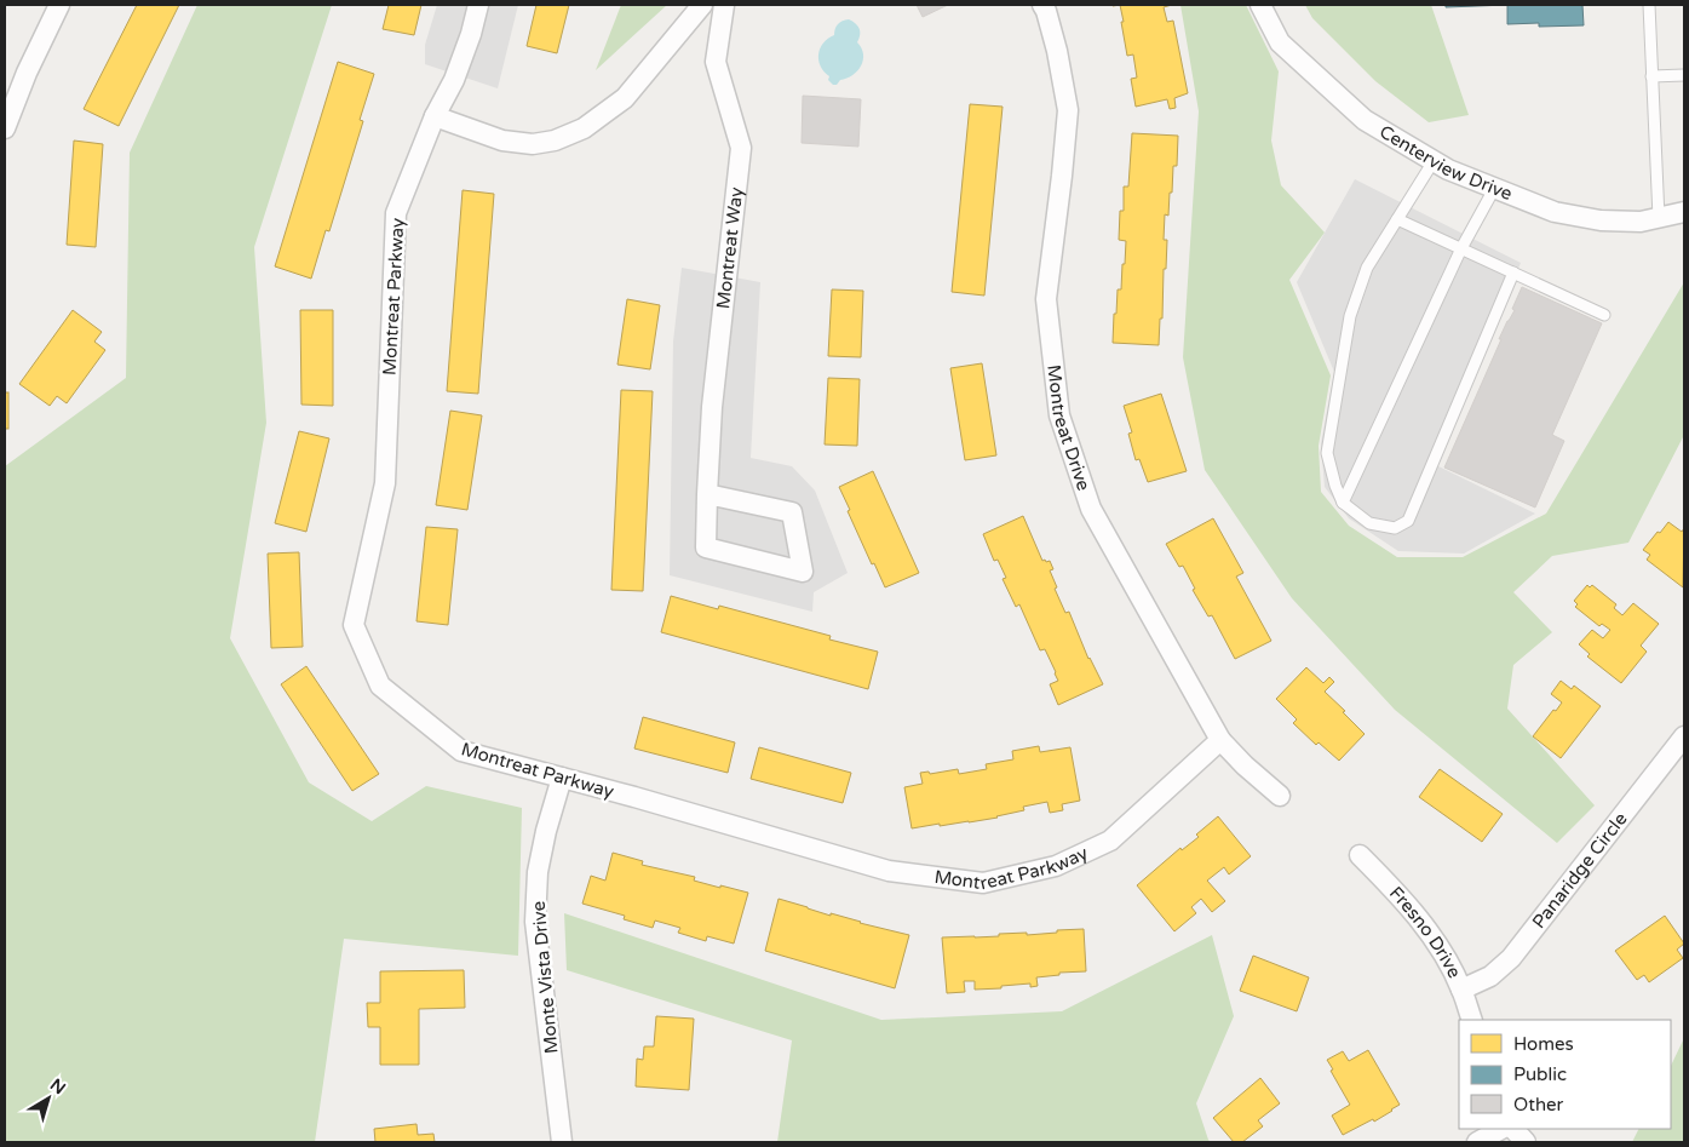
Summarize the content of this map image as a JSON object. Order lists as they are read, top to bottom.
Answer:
{
  "streets": {
    "street": [
      "Centerview Drive",
      "Montreat Way",
      "Montreat Parkway",
      "Montreat Drive",
      "Panaridge Circle",
      "Fresno Drive",
      "Monte Vista Drive"
    ]
  },
  "crossings": [
    ["Montreat Parkway", "Montreat Drive"],
    ["Montreat Parkway", "Monte Vista Drive"],
    ["Panaridge Circle", "Fresno Drive"]
  ],
  "legend": ["Homes", "Public", "Other"],
  "north": "top right"
}
